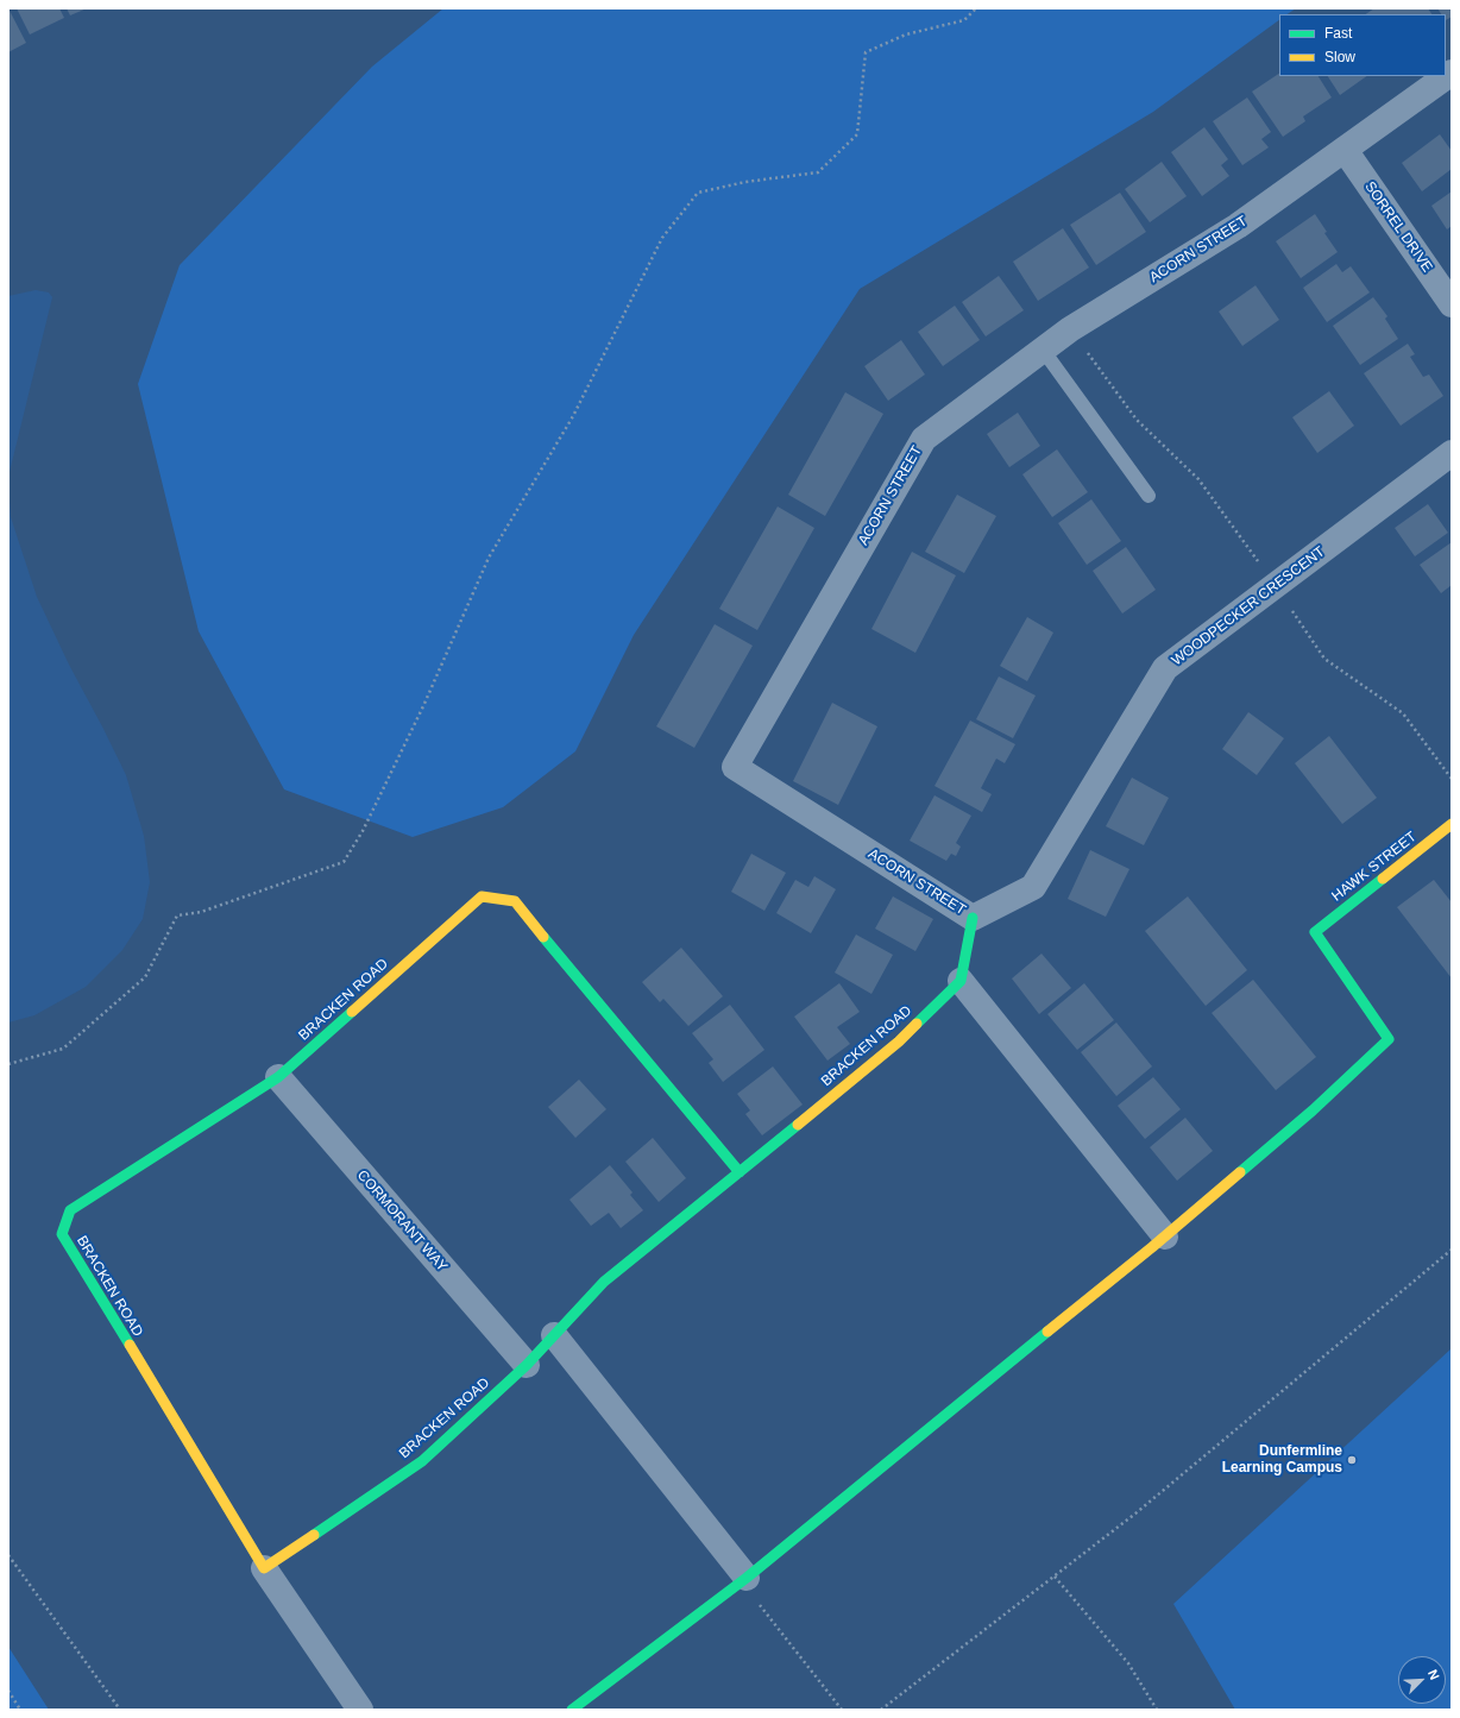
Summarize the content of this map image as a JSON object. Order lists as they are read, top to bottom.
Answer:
{
  "streets": {
    "street": [
      "SORREL DRIVE",
      "ACORN STREET",
      "WOODPECKER CRESCENT",
      "HAWK STREET",
      "BRACKEN ROAD",
      "CORMORANT WAY"
    ]
  },
  "crossings": [
    ["SORREL DRIVE", "ACORN STREET"],
    ["ACORN STREET", "WOODPECKER CRESCENT"],
    ["BRACKEN ROAD", "CORMORANT WAY"]
  ],
  "places": ["Dunfermline Learning Campus"],
  "legend": ["Fast", "Slow"],
  "north": "top right"
}
